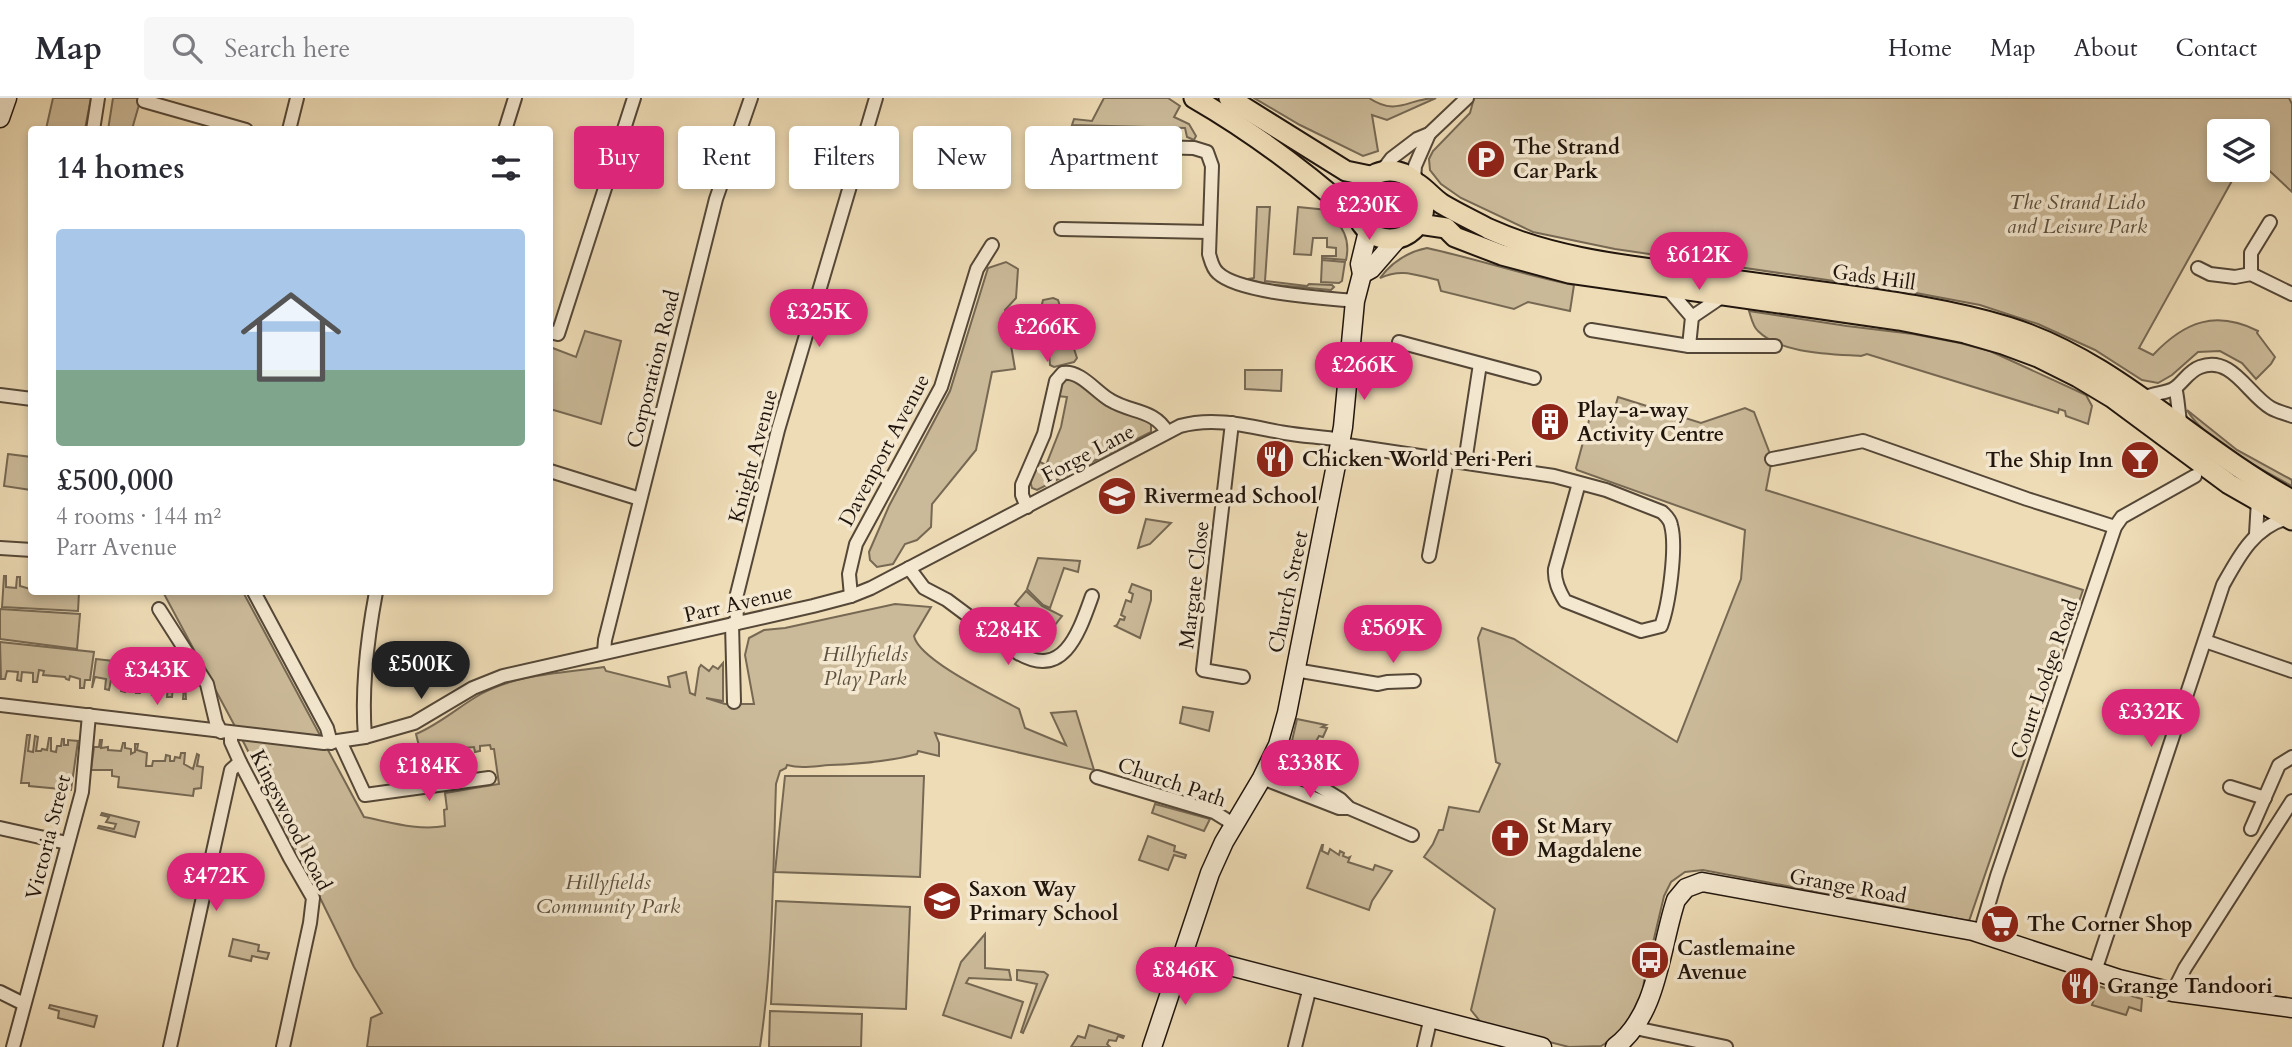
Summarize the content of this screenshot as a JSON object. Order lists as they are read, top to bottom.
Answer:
{
  "streets": {
    "main road": ["Gads Hill"],
    "street": [
      "Corporation Road",
      "Davenport Avenue",
      "Forge Lane",
      "Knight Avenue",
      "Margate Close",
      "Church Street",
      "Parr Avenue",
      "Court Lodge Road",
      "Church Path",
      "Kingswood Road",
      "Victoria Street",
      "Grange Road"
    ]
  },
  "crossings": [
    ["Gads Hill", "Church Street"],
    ["Corporation Road", "Parr Avenue"],
    ["Davenport Avenue", "Parr Avenue"],
    ["Forge Lane", "Margate Close"],
    ["Forge Lane", "Church Street"],
    ["Forge Lane", "Parr Avenue"],
    ["Knight Avenue", "Parr Avenue"],
    ["Church Street", "Church Path"],
    ["Parr Avenue", "Kingswood Road"],
    ["Parr Avenue", "Victoria Street"],
    ["Court Lodge Road", "Grange Road"]
  ],
  "parks": ["The Strand Lido and Leisure Park", "Hillyfields Play Park", "Hillyfields Community Park"],
  "places": {
    "parking": ["The Strand Car Park"],
    "building": ["Play-a-way Activity Centre"],
    "restaurant": ["Chicken World Peri Peri", "Grange Tandoori"],
    "bar": ["The Ship Inn"],
    "school or university": ["Rivermead School", "Saxon Way Primary School"],
    "church": ["St Mary Magdalene"],
    "supermarket": ["The Corner Shop"],
    "bus stop": ["Castlemaine Avenue"]
  },
  "page": {
    "header": "Map",
    "search": "Search here",
    "nav": [
      "Home",
      "Map",
      "About",
      "Contact"
    ],
    "chip": [
      "Buy",
      "Rent",
      "Filters",
      "New",
      "Apartment"
    ],
    "heading": "14 homes",
    "price": [
      "£230K",
      "£612K",
      "£325K",
      "£266K",
      "£266K",
      "£569K",
      "£284K",
      "£500K",
      "£343K",
      "£332K",
      "£338K",
      "£184K",
      "£472K",
      "£846K"
    ],
    "list": [
      {
        "name": "£500,000",
        "note": "4 rooms · 144 m² · Parr Avenue"
      }
    ]
  }
}
